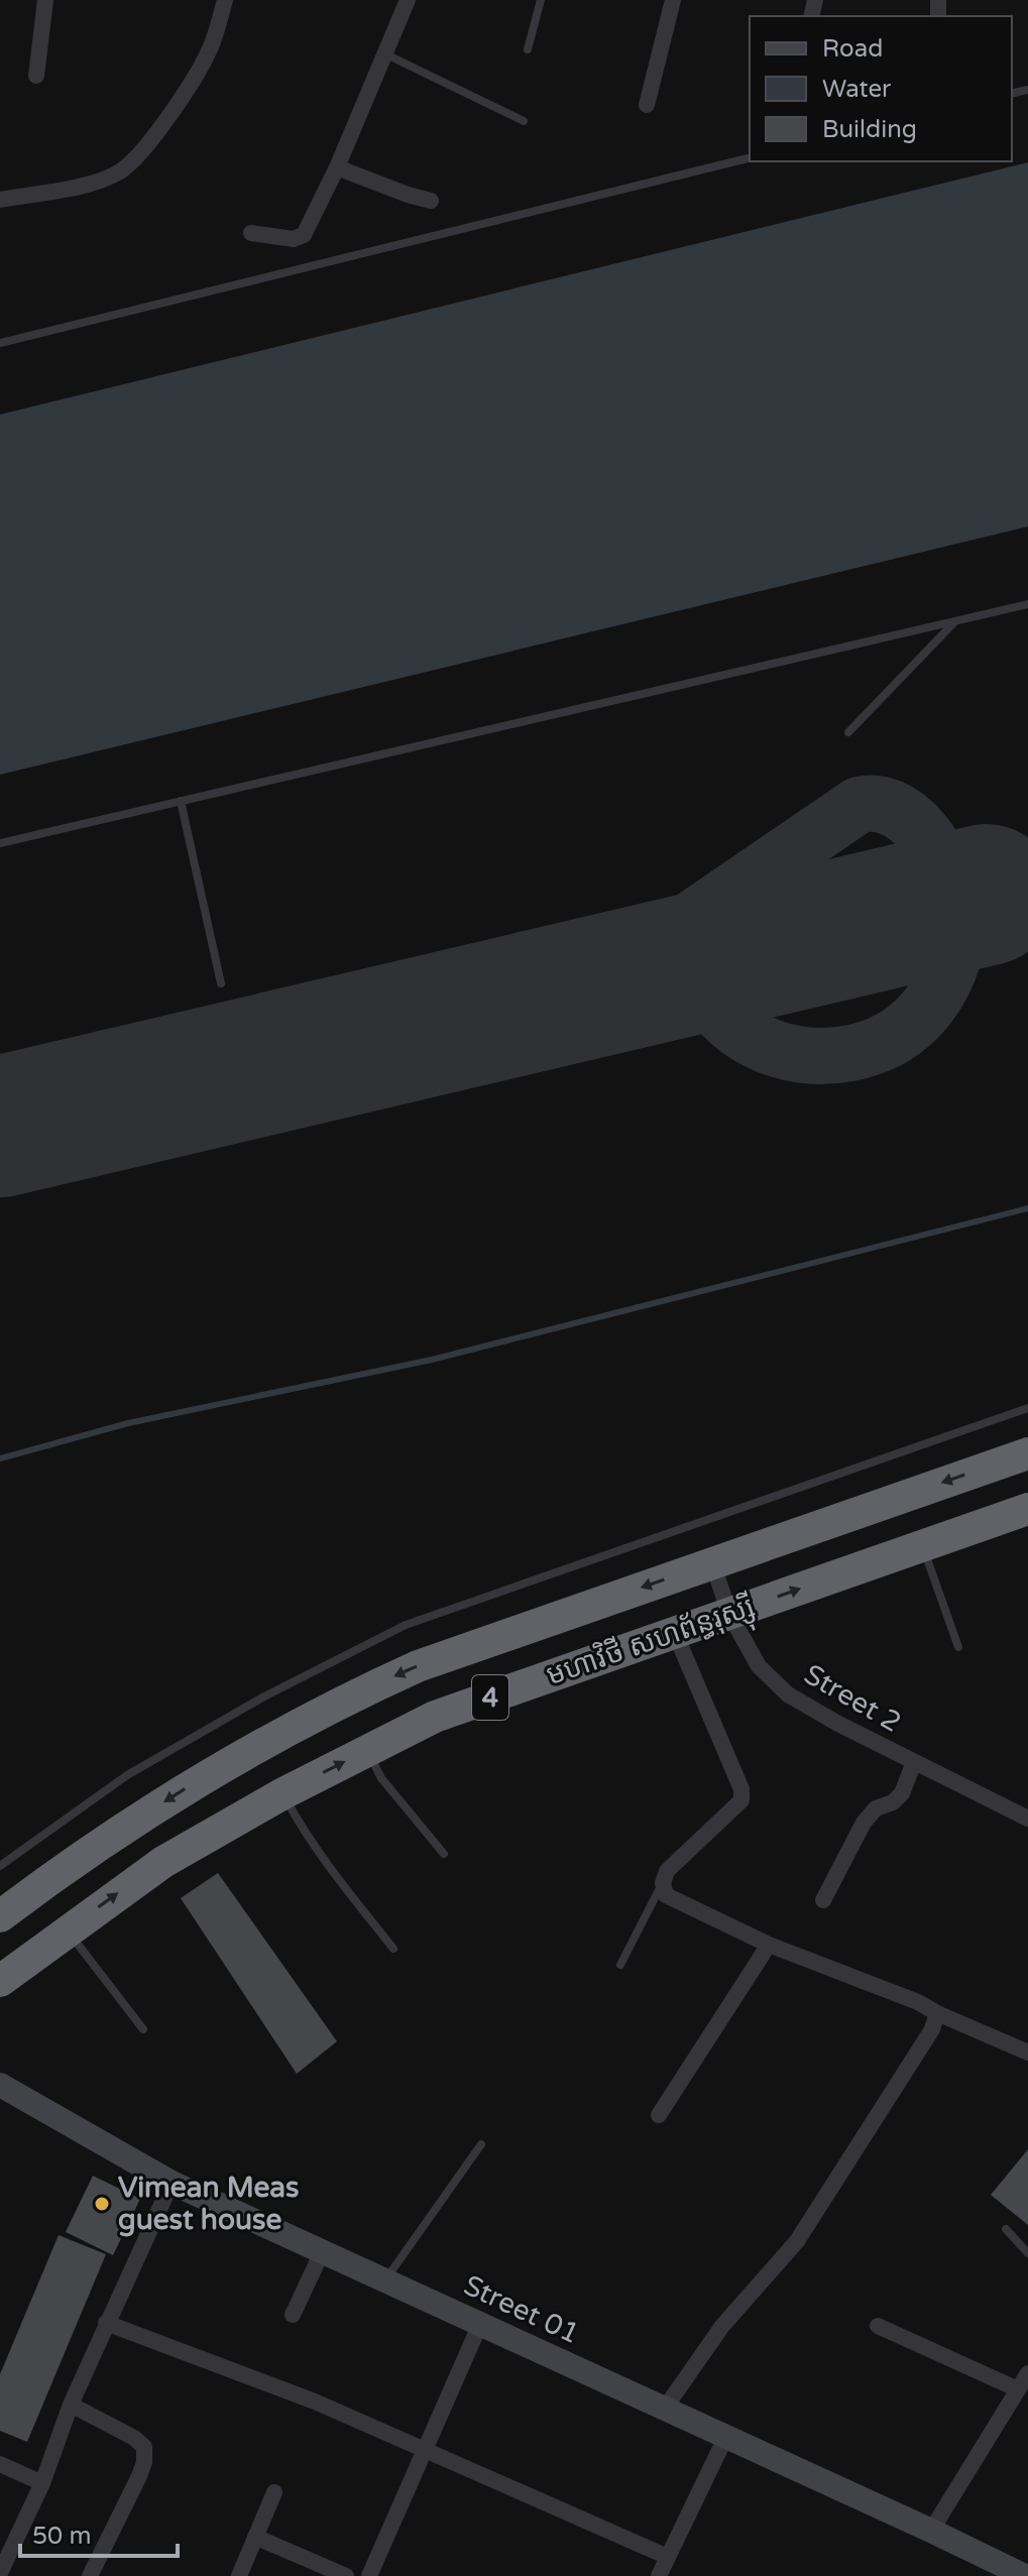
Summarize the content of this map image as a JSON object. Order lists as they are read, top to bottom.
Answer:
{
  "streets": {
    "highway": ["មហាវិថី សហព័ន្ធរុស្ស៊ី", "4"],
    "street": ["Street 2", "Street 01"]
  },
  "crossings": [
    ["មហាវិថី សហព័ន្ធរុស្ស៊ី", "Street 2"]
  ],
  "places": ["Vimean Meas guest house"],
  "legend": ["Road", "Water", "Building"],
  "scale_bar": "50 m"
}
